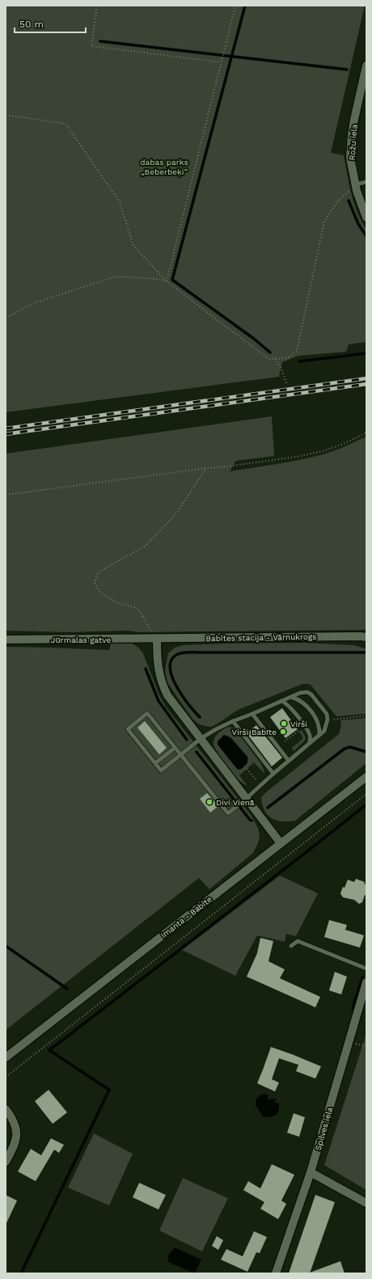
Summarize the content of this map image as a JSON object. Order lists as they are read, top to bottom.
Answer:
{
  "streets": {
    "street": [
      "Rožu iela",
      "Babītes stacija - Vārnukrogs",
      "Jūrmalas gatve",
      "Imanta - Babīte",
      "Spilves iela"
    ]
  },
  "crossings": [
    ["Babītes stacija - Vārnukrogs", "Jūrmalas gatve"]
  ],
  "parks": ["dabas parks „Beberbeķi”"],
  "places": ["Virši", "Virši Babīte", "Divi Vienā"],
  "scale_bar": "50 m"
}
